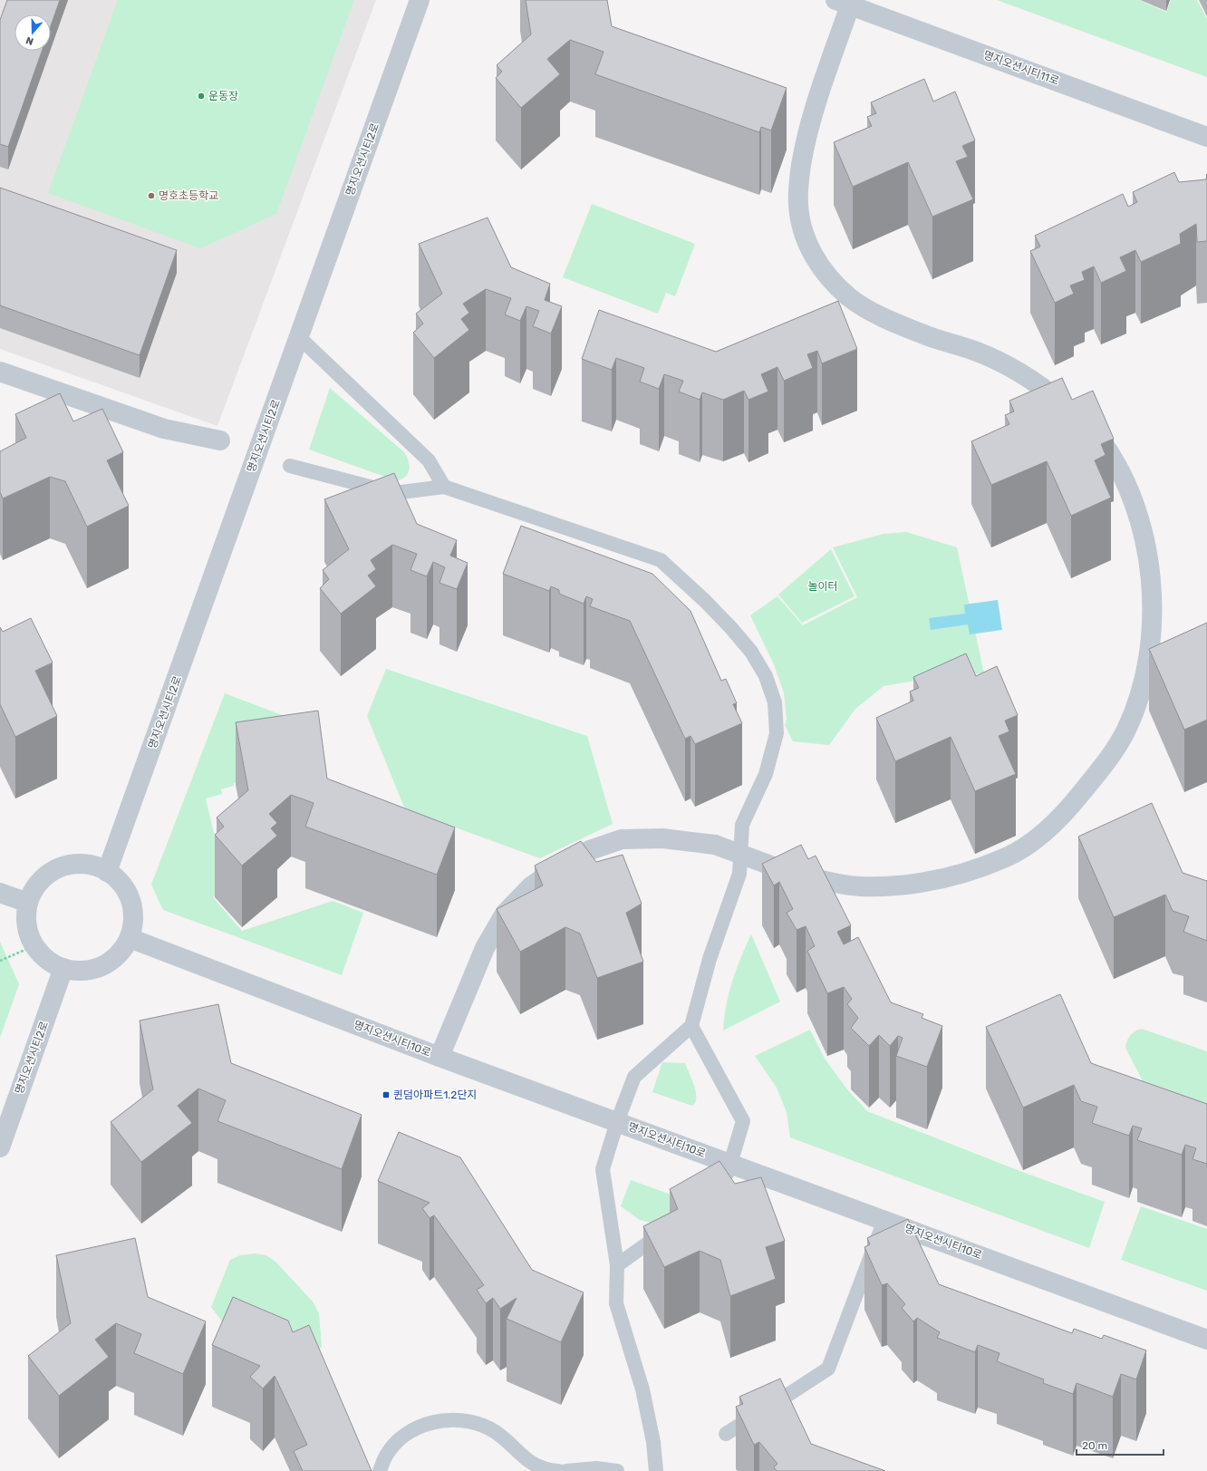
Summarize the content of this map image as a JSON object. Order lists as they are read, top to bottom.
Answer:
{
  "streets": {
    "street": ["명지오션시티11로", "명지오션시티2로", "명지오션시티10로"]
  },
  "crossings": [
    ["명지오션시티2로", "명지오션시티10로"]
  ],
  "parks": ["놀이터"],
  "places": {
    "other": ["운동장", "명호초등학교"],
    "transit": ["퀸덤아파트1.2단지"]
  },
  "scale_bar": "20 m",
  "north": "bottom"
}
